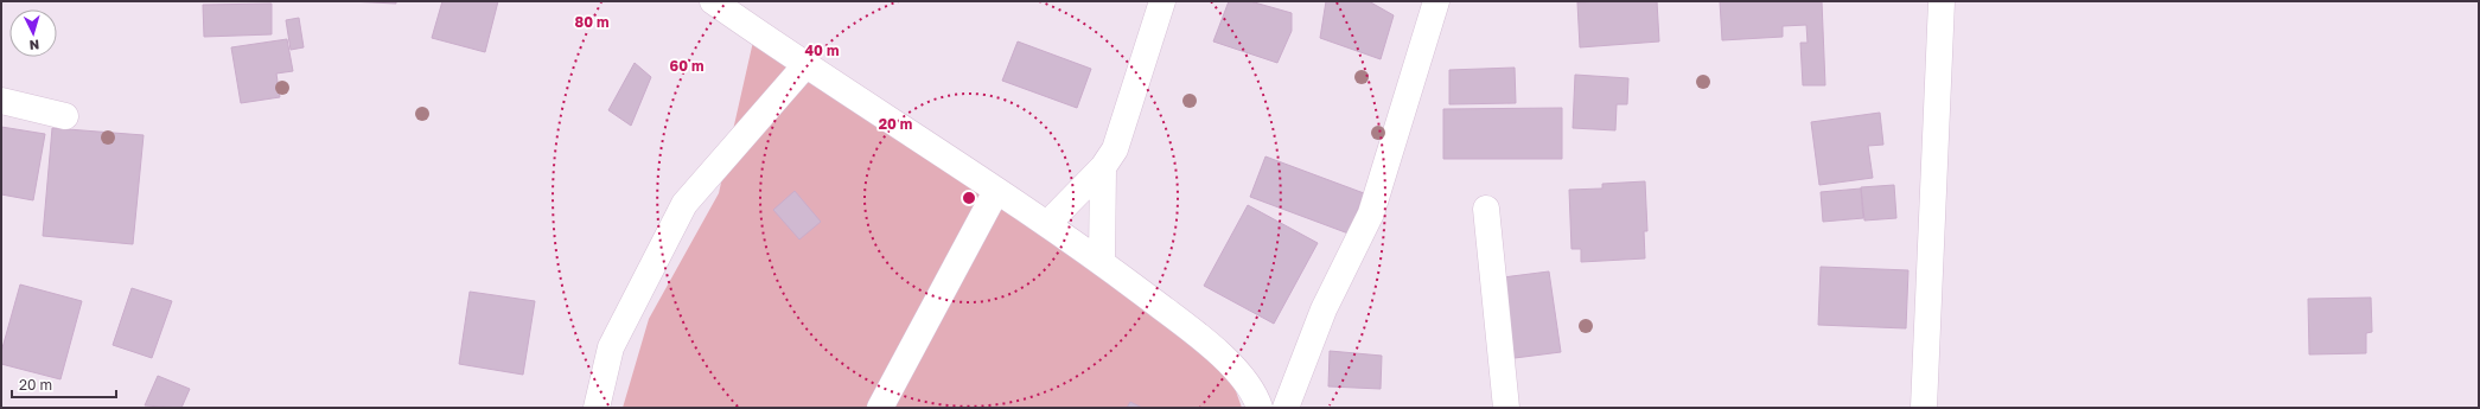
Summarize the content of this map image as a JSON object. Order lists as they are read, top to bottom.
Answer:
{
  "scale_bar": "20 m",
  "north": "bottom",
  "rings": [
    "80 m",
    "40 m",
    "60 m",
    "20 m"
  ]
}
